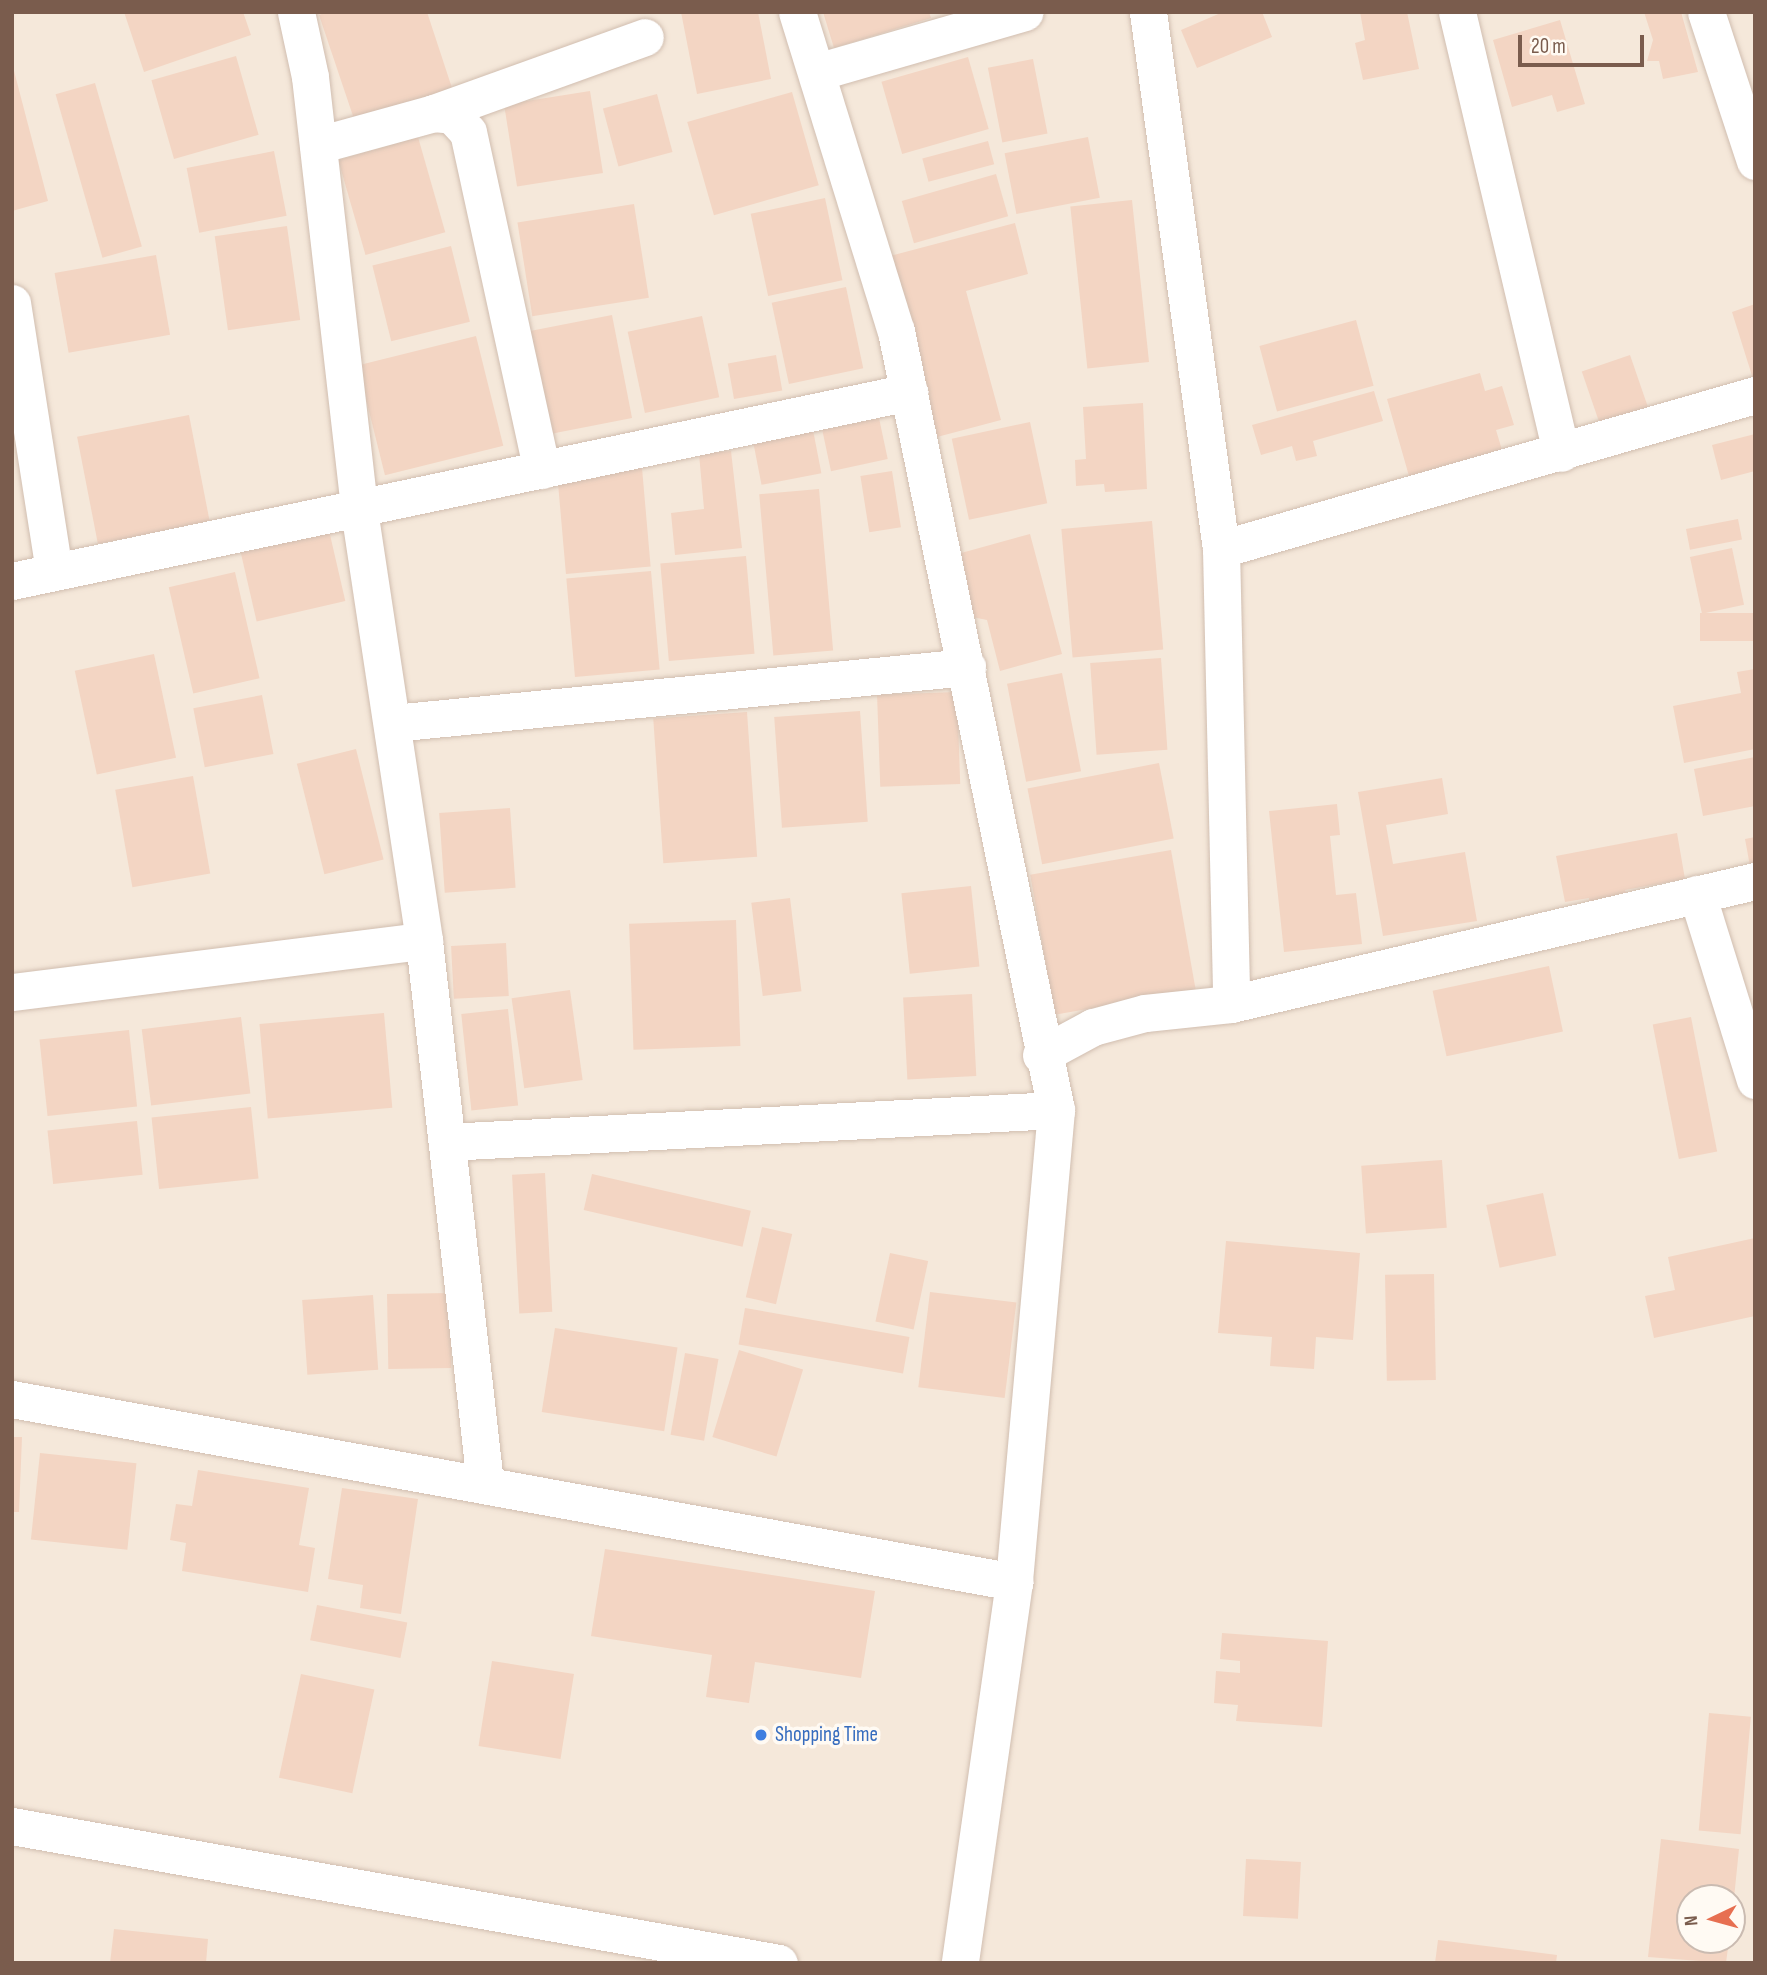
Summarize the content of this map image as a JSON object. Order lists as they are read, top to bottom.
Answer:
{
  "places": ["Shopping Time"],
  "scale_bar": "20 m",
  "north": "left"
}
